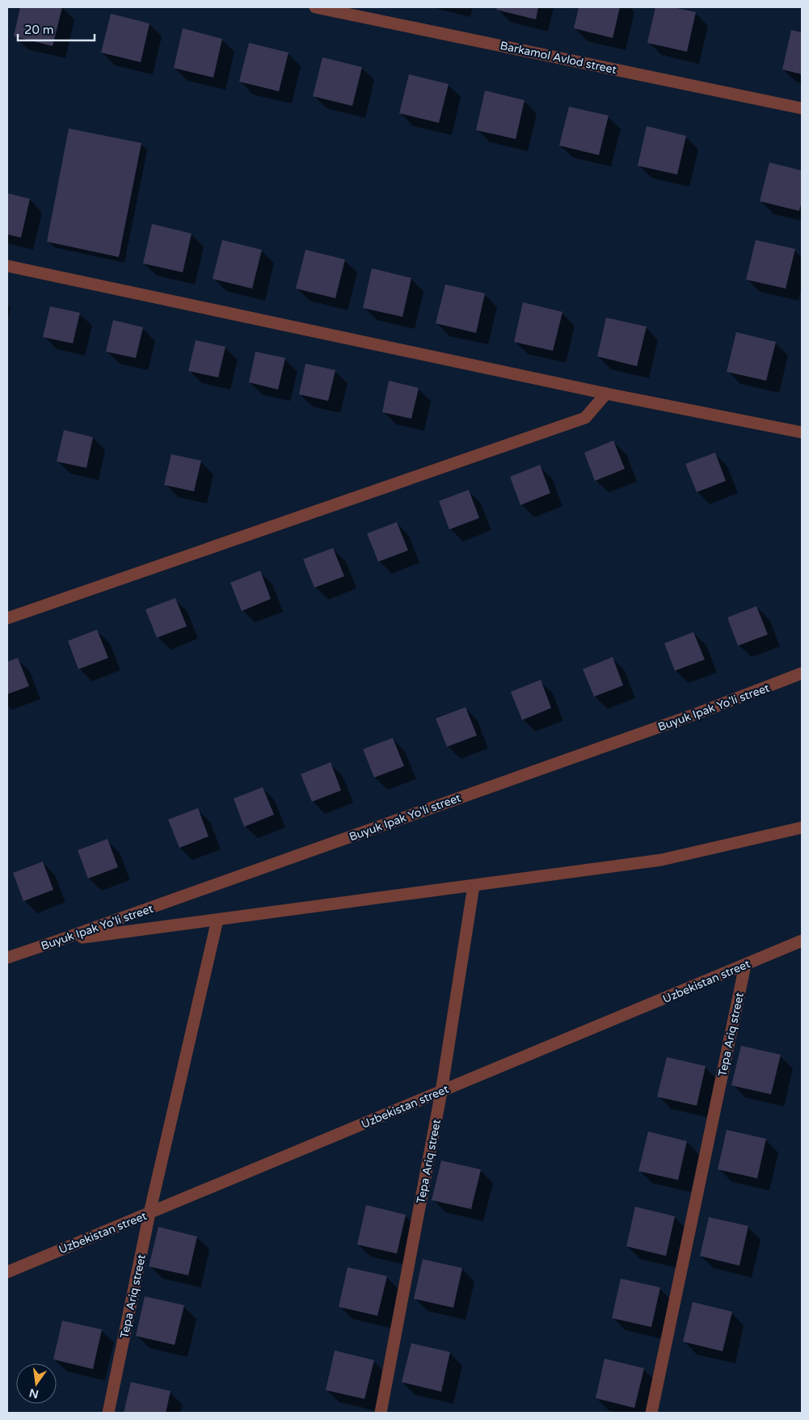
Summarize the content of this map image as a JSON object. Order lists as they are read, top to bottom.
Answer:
{
  "streets": {
    "street": [
      "Barkamol Avlod street",
      "Buyuk Ipak Yo'li street",
      "Uzbekistan street",
      "Tepa Ariq street"
    ]
  },
  "crossings": [
    ["Uzbekistan street", "Tepa Ariq street"]
  ],
  "scale_bar": "20 m",
  "north": "bottom"
}
